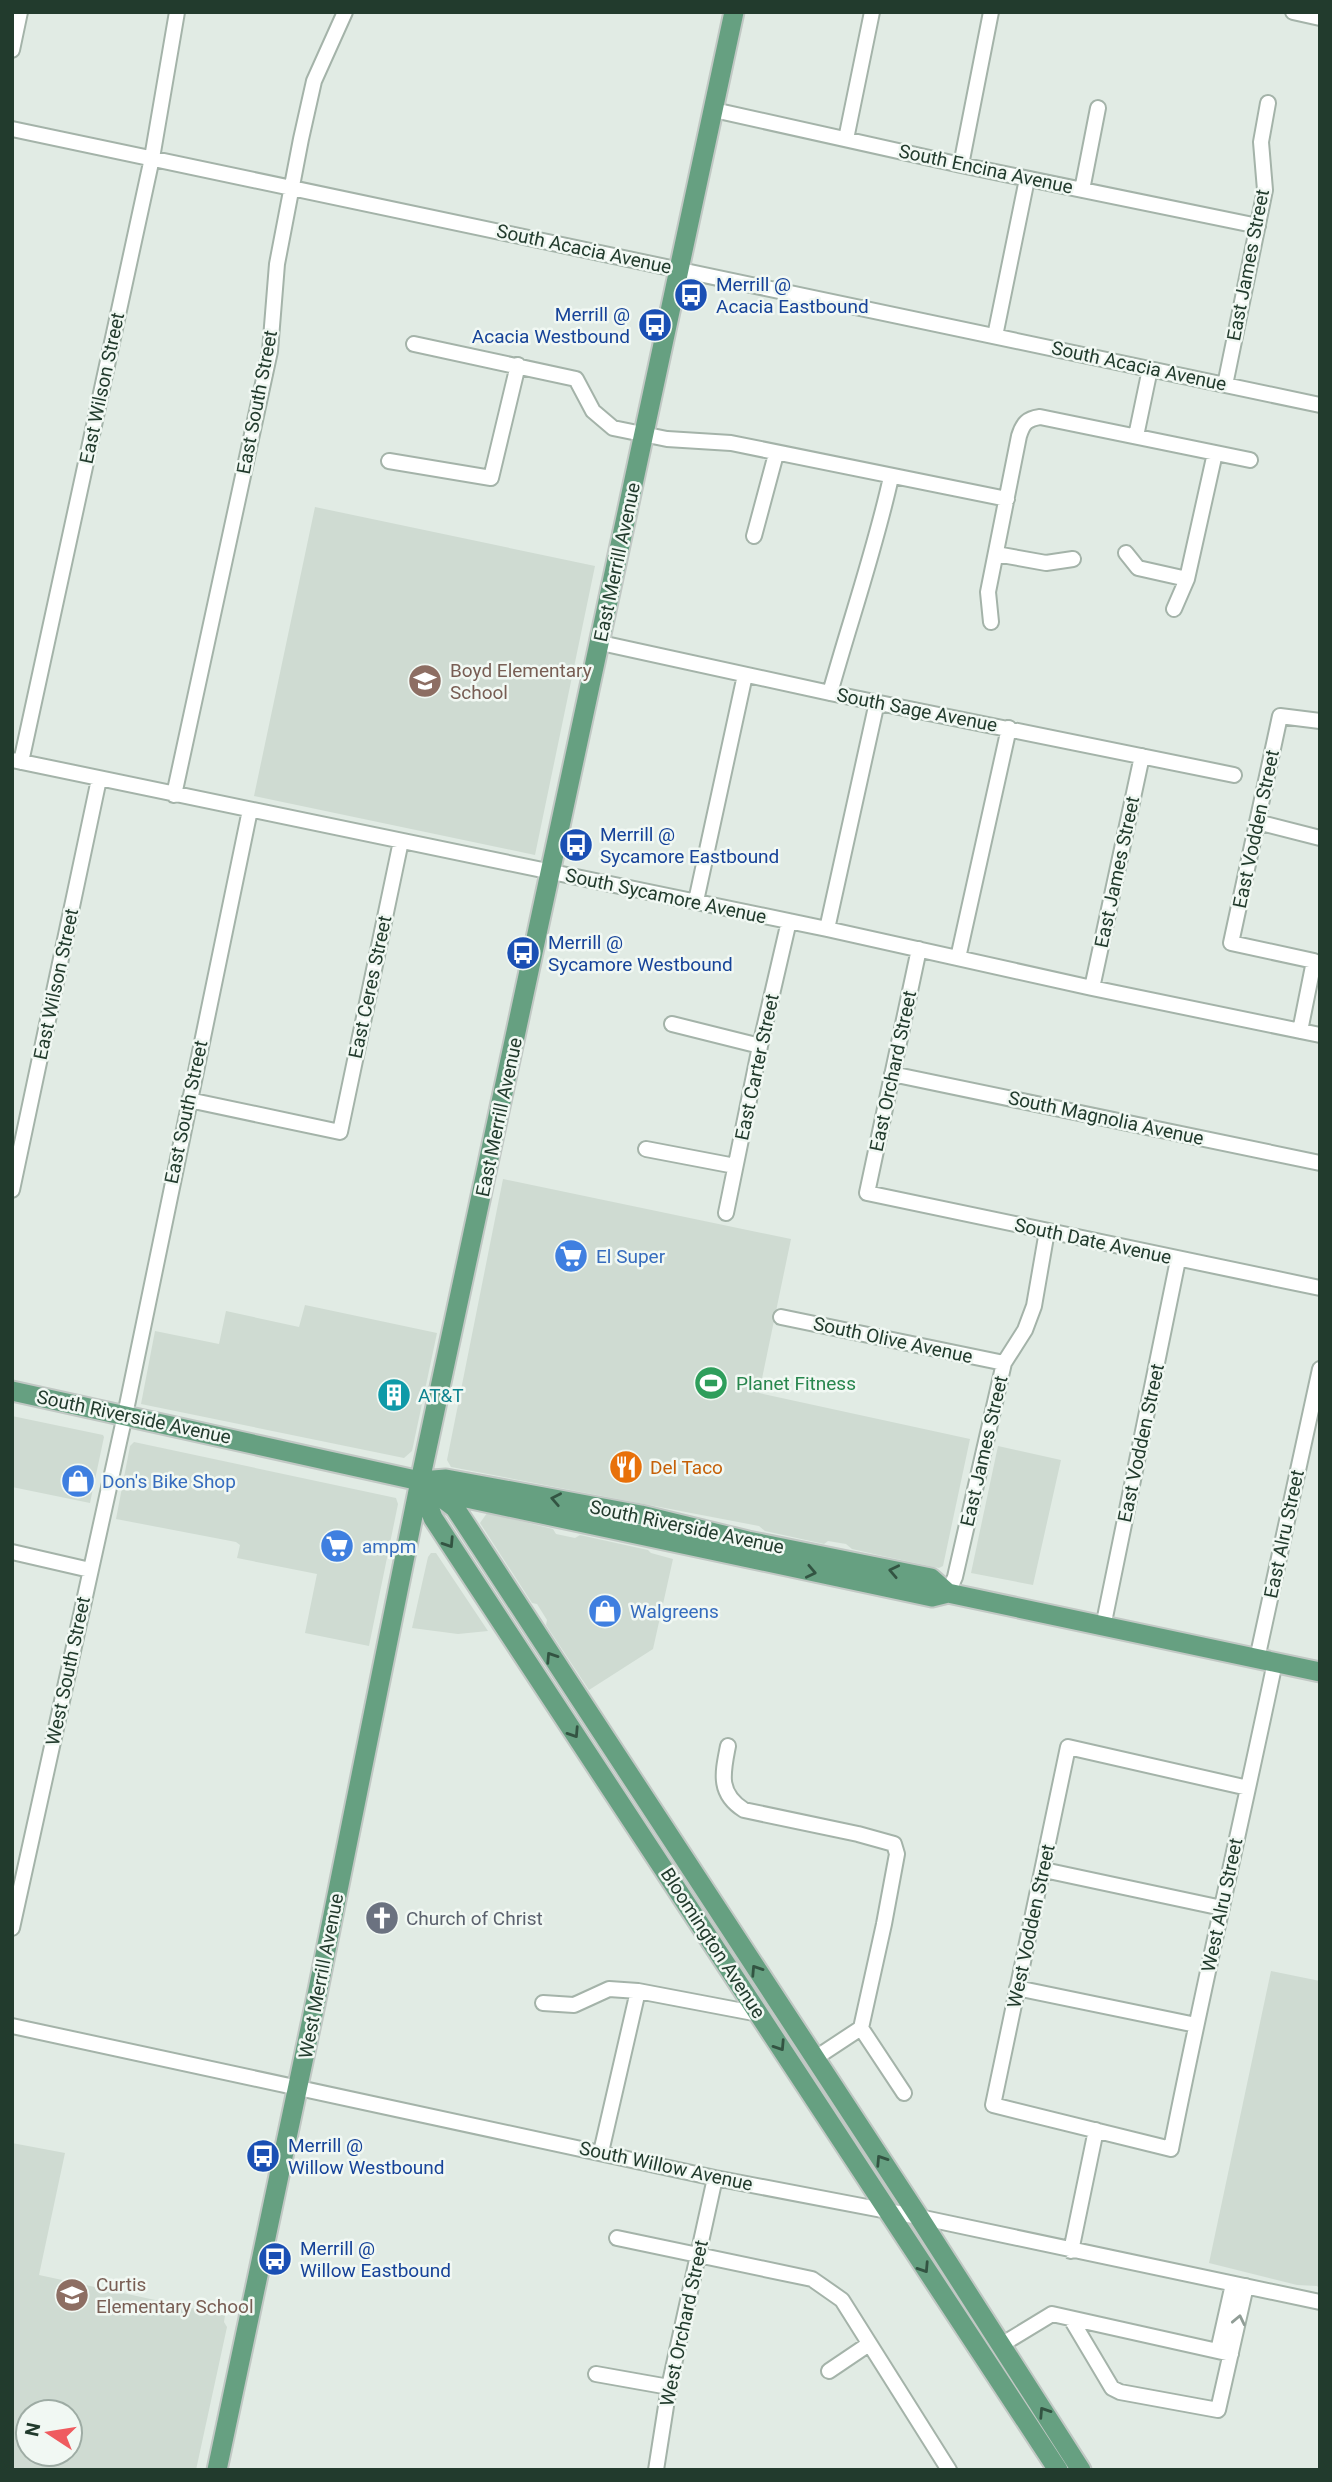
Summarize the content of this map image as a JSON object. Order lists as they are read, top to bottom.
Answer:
{
  "streets": {
    "main road": [
      "East Merrill Avenue",
      "South Riverside Avenue",
      "Bloomington Avenue",
      "West Merrill Avenue"
    ],
    "street": [
      "South Encina Avenue",
      "South Acacia Avenue",
      "East James Street",
      "East Wilson Street",
      "East South Street",
      "South Sage Avenue",
      "East Vodden Street",
      "South Sycamore Avenue",
      "East Ceres Street",
      "East Carter Street",
      "East Orchard Street",
      "South Magnolia Avenue",
      "South Date Avenue",
      "South Olive Avenue",
      "East Alru Street",
      "West South Street",
      "West Alru Street",
      "West Vodden Street",
      "South Willow Avenue",
      "West Orchard Street"
    ]
  },
  "crossings": [
    ["South Encina Avenue", "East James Street"],
    ["South Encina Avenue", "East Merrill Avenue"],
    ["South Acacia Avenue", "East James Street"],
    ["South Acacia Avenue", "East Wilson Street"],
    ["South Acacia Avenue", "East South Street"],
    ["South Acacia Avenue", "East Merrill Avenue"],
    ["East James Street", "South Sage Avenue"],
    ["East James Street", "South Sycamore Avenue"],
    ["East James Street", "South Date Avenue"],
    ["East James Street", "South Olive Avenue"],
    ["East James Street", "South Riverside Avenue"],
    ["East Wilson Street", "South Sycamore Avenue"],
    ["East South Street", "South Sycamore Avenue"],
    ["East South Street", "East Ceres Street"],
    ["East South Street", "South Riverside Avenue"],
    ["East South Street", "West South Street"],
    ["East Merrill Avenue", "South Sage Avenue"],
    ["East Merrill Avenue", "South Sycamore Avenue"],
    ["East Merrill Avenue", "South Riverside Avenue"],
    ["East Merrill Avenue", "Bloomington Avenue"],
    ["East Merrill Avenue", "West Merrill Avenue"],
    ["East Vodden Street", "South Sycamore Avenue"],
    ["East Vodden Street", "South Date Avenue"],
    ["East Vodden Street", "South Riverside Avenue"],
    ["South Sycamore Avenue", "East Ceres Street"],
    ["South Sycamore Avenue", "East Carter Street"],
    ["South Sycamore Avenue", "East Orchard Street"],
    ["East Orchard Street", "South Magnolia Avenue"],
    ["East Orchard Street", "South Date Avenue"],
    ["South Riverside Avenue", "East Alru Street"],
    ["South Riverside Avenue", "West South Street"],
    ["South Riverside Avenue", "West Alru Street"],
    ["South Riverside Avenue", "Bloomington Avenue"],
    ["South Riverside Avenue", "West Merrill Avenue"],
    ["East Alru Street", "West Alru Street"],
    ["West Alru Street", "West Vodden Street"],
    ["Bloomington Avenue", "West Merrill Avenue"],
    ["Bloomington Avenue", "South Willow Avenue"],
    ["West Merrill Avenue", "South Willow Avenue"],
    ["South Willow Avenue", "West Orchard Street"]
  ],
  "places": {
    "bus stop": [
      "Merrill @ Acacia Eastbound",
      "Merrill @ Acacia Westbound",
      "Merrill @ Sycamore Eastbound",
      "Merrill @ Sycamore Westbound",
      "Merrill @ Willow Westbound",
      "Merrill @ Willow Eastbound"
    ],
    "school or university": ["Boyd Elementary School", "Curtis Elementary School"],
    "supermarket": ["El Super", "ampm"],
    "sports": ["Planet Fitness"],
    "building": ["AT&T"],
    "restaurant": ["Del Taco"],
    "shop": ["Don's Bike Shop", "Walgreens"],
    "church": ["Church of Christ"]
  },
  "north": "left"
}
